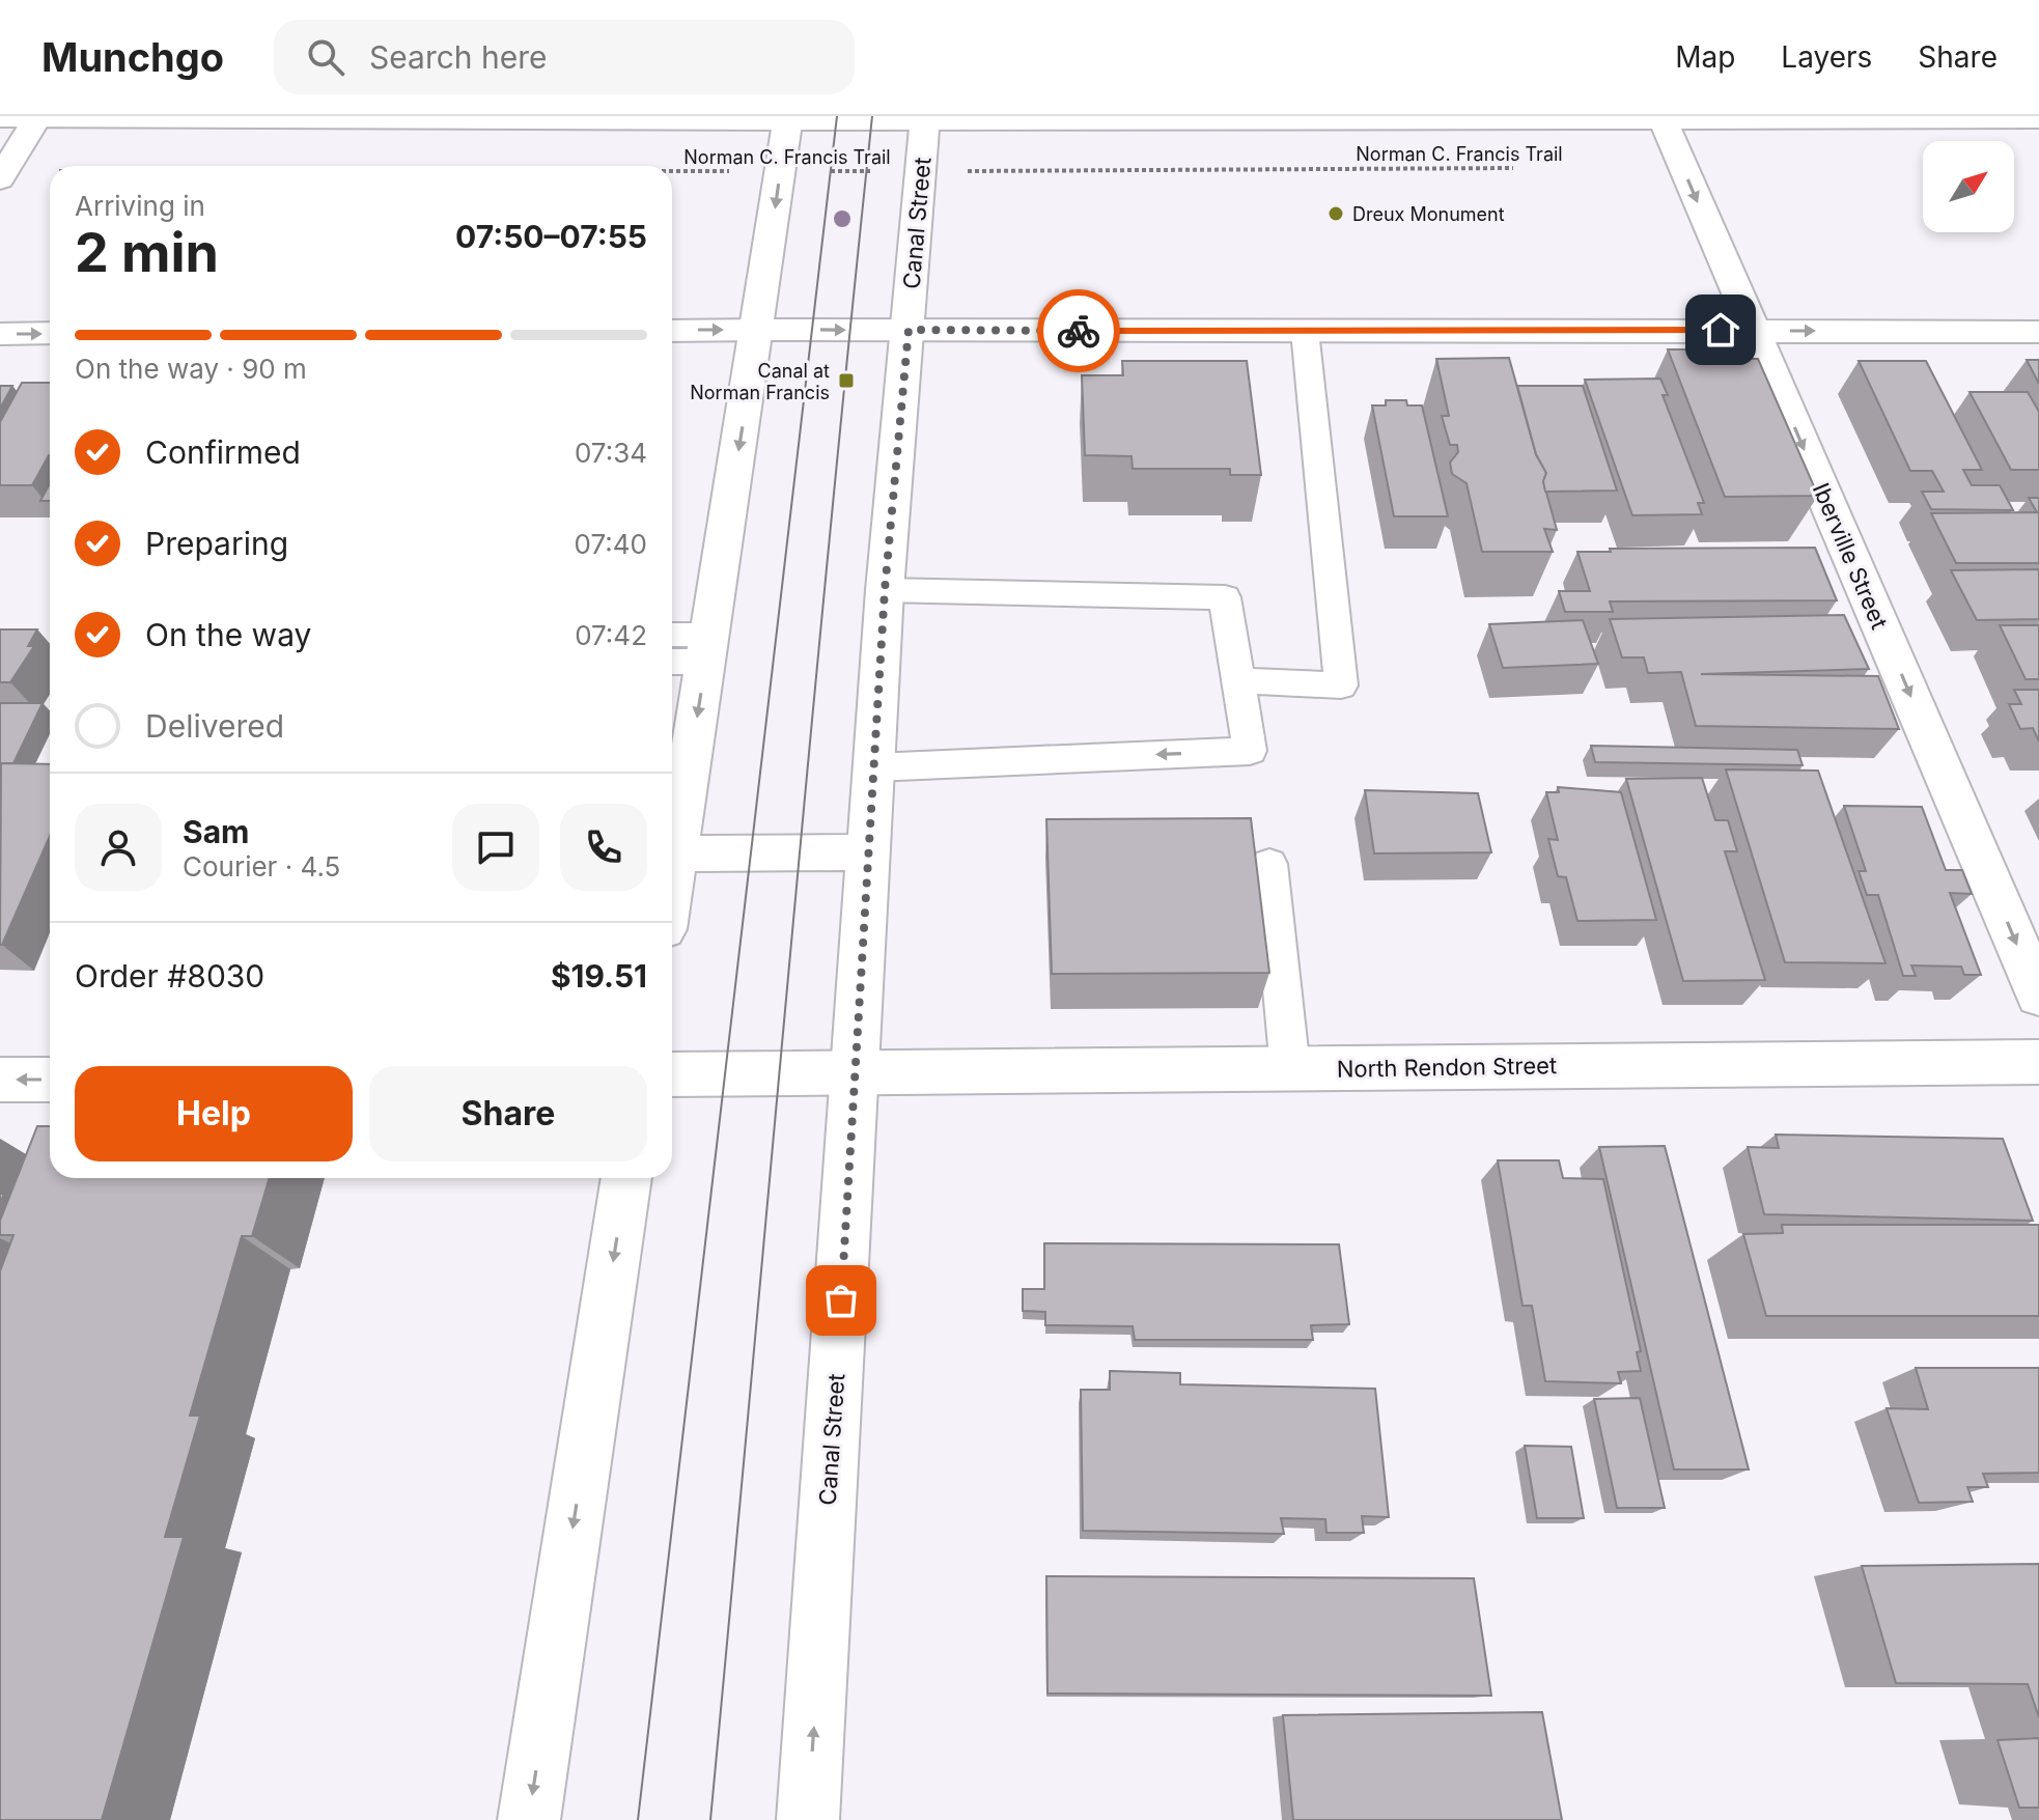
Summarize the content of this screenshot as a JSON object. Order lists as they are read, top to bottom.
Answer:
{
  "streets": {
    "street": ["Canal Street", "Iberville Street", "North Rendon Street"],
    "path": ["Norman C. Francis Trail"]
  },
  "crossings": [
    ["Norman C. Francis Trail", "Canal Street"],
    ["Canal Street", "North Rendon Street"]
  ],
  "one_way": ["Iberville Street"],
  "places": {
    "other": ["Dreux Monument"],
    "transit": ["Canal at Norman Francis"]
  },
  "north": "top right",
  "page": {
    "header": "Munchgo",
    "search": "Search here",
    "nav": ["Map", "Layers", "Share"],
    "heading": ["2 min", "Arriving in", "07:50–07:55"],
    "panel": [
      "Sam",
      "Courier · 4.5",
      "Order #8030",
      "$19.51"
    ],
    "bar": "On the way · 90 m",
    "list": [
      ["Confirmed", "07:34"],
      ["Preparing", "07:40"],
      ["On the way", "07:42"],
      "Delivered"
    ],
    "buttons": ["Help", "Share"]
  }
}
